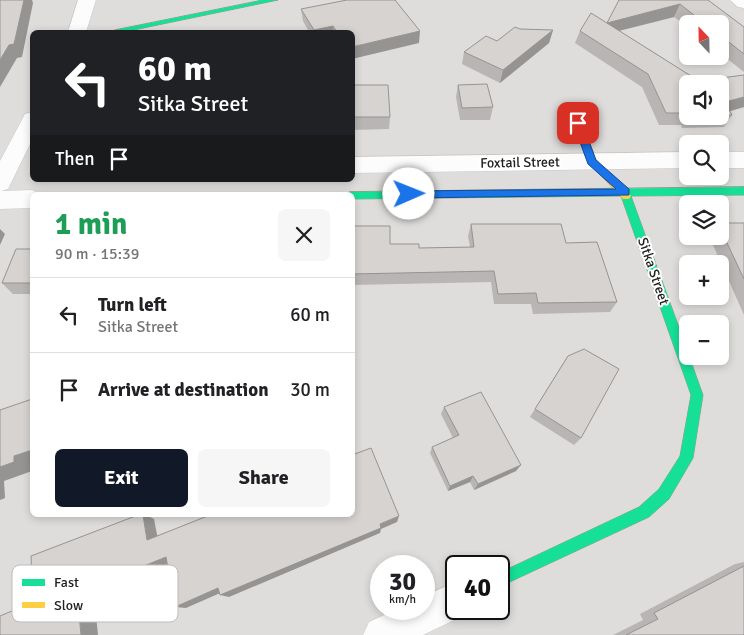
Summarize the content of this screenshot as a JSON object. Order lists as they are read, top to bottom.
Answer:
{
  "streets": {
    "street": ["Foxtail Street", "Sitka Street"]
  },
  "crossings": [
    ["Foxtail Street", "Sitka Street"]
  ],
  "legend": ["Fast", "Slow"],
  "north": "top",
  "page": {
    "map_buttons": ["+", "−"],
    "turn": ["60 m", "Sitka Street"],
    "then": "Then",
    "heading": ["1 min", "90 m · 15:39"],
    "list": [
      {
        "name": "Turn left",
        "note": "Sitka Street",
        "value": "60 m"
      },
      {
        "name": "Arrive at destination",
        "value": "30 m"
      }
    ],
    "buttons": ["Exit", "Share"],
    "speed": "30 km/h",
    "limit": "40"
  }
}
